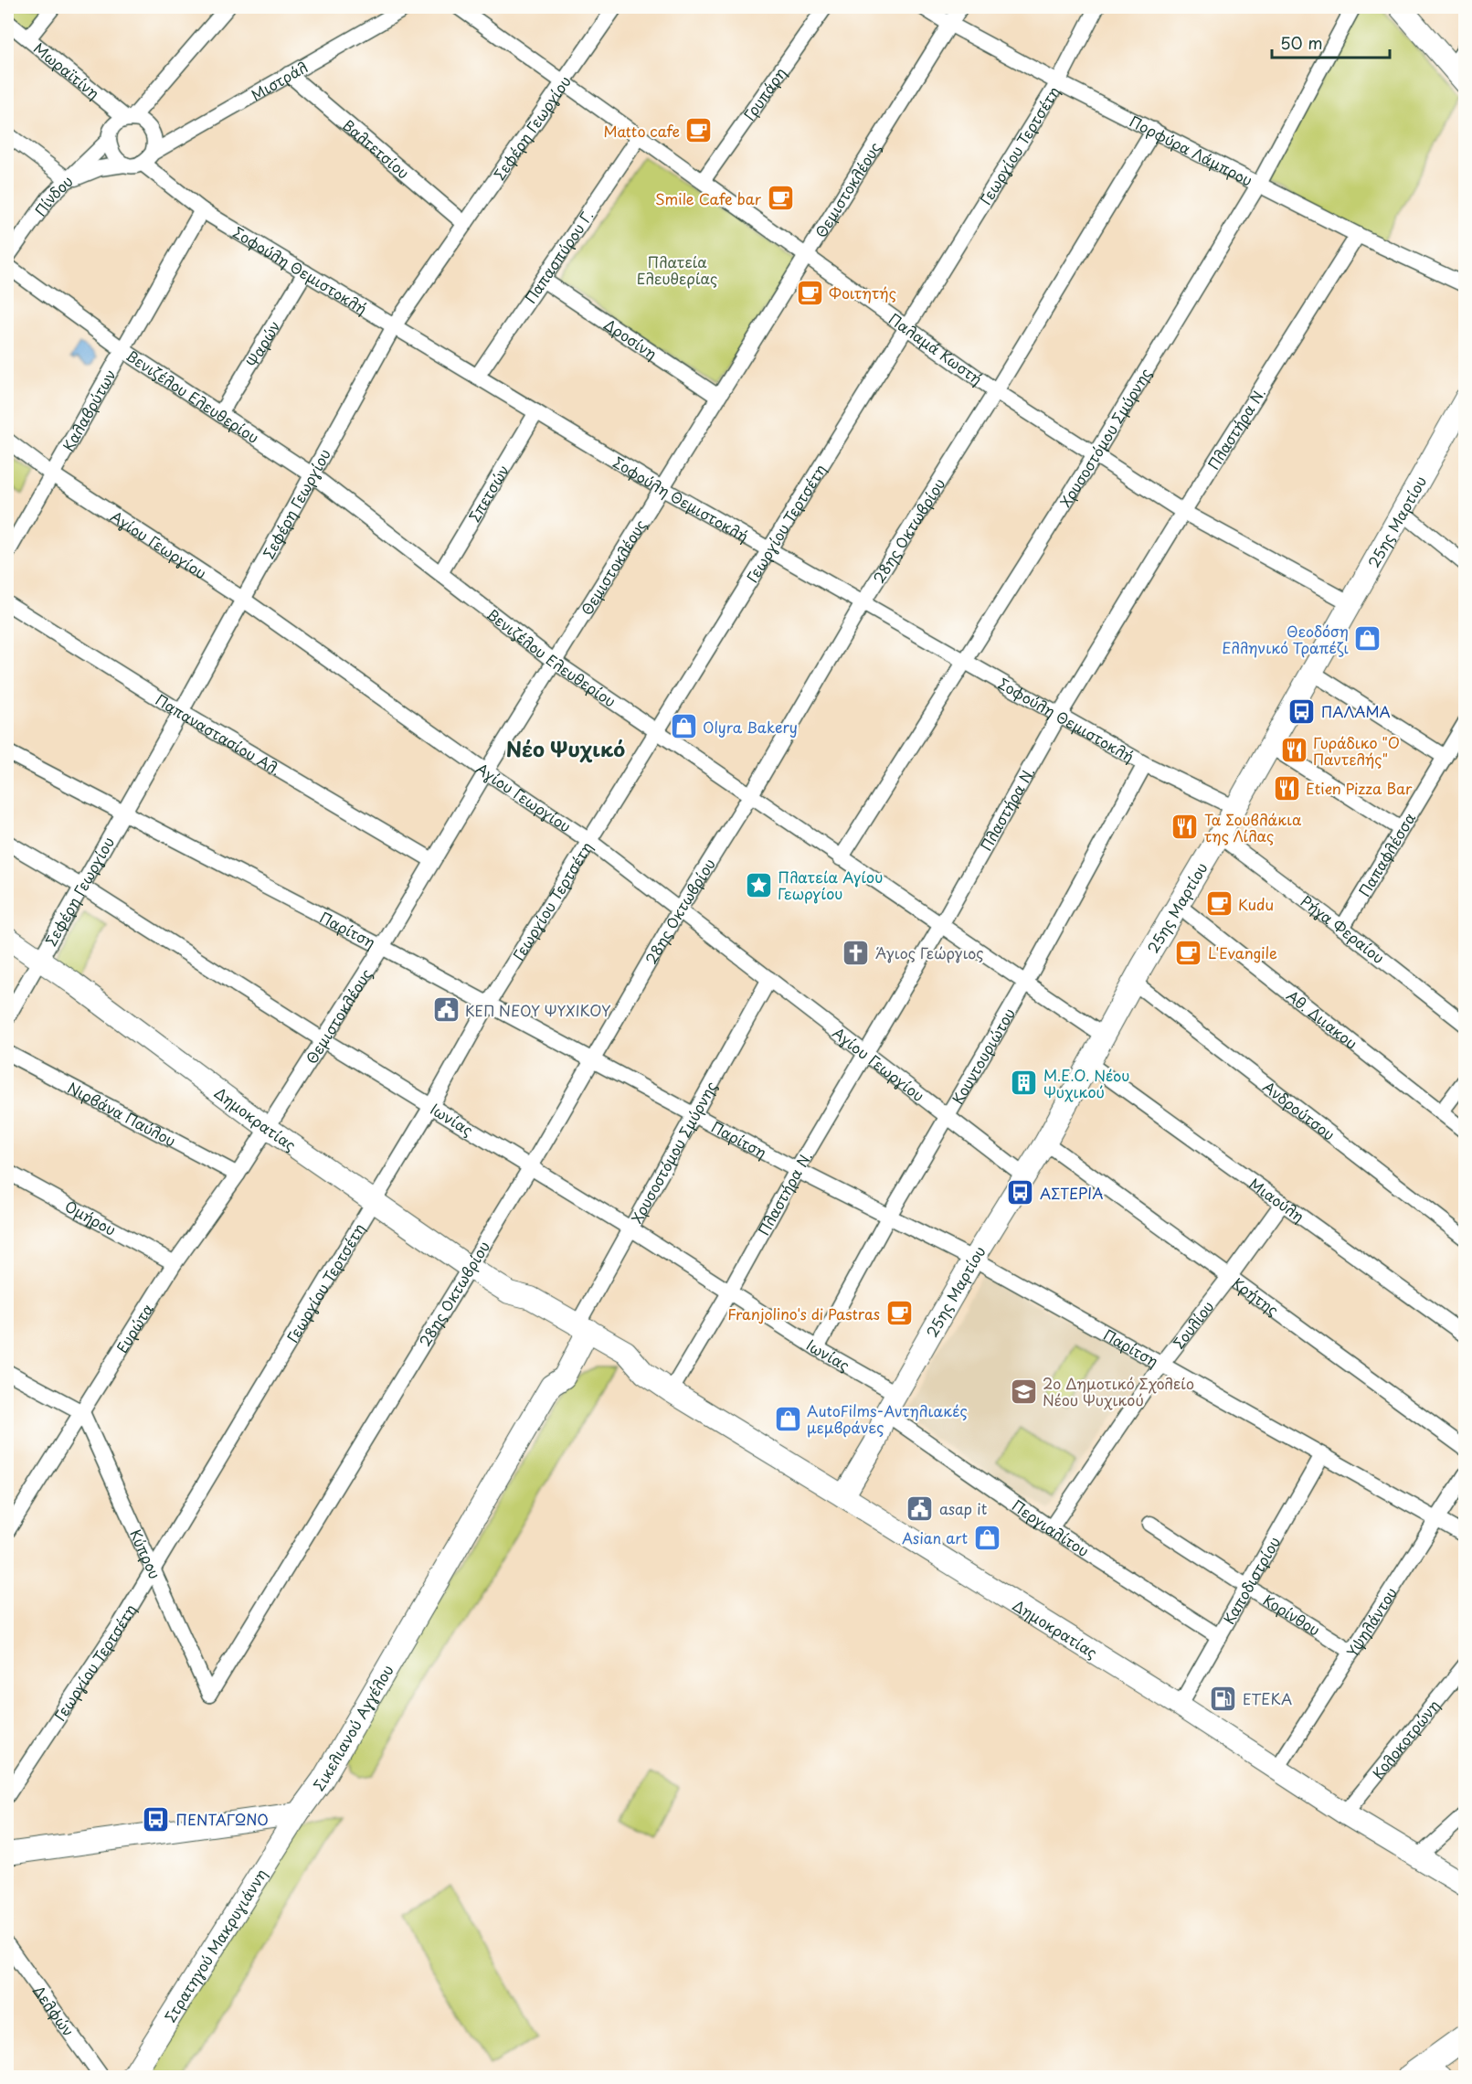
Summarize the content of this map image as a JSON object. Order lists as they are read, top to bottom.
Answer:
{
  "streets": {
    "street": [
      "Μωραϊτίνη",
      "Μιστράλ",
      "Γρυπάρη",
      "Σεφέρη Γεωργίου",
      "Γεωργίου Τερτσέτη",
      "Βαλτετσίου",
      "Πορφύρα Λάμπρου",
      "Θεμιστοκλέους",
      "Πίνδου",
      "Παπασπύρου Γ.",
      "Σοφούλη Θεμιστοκλή",
      "Δροσίνη",
      "Ψαρών",
      "Παλαμά Κωστή",
      "Βενιζέλου Ελευθερίου",
      "Καλαβρύτων",
      "Πλαστήρα Ν.",
      "Χρυσοστόμου Σμύρνης",
      "Σπετσών",
      "25ης Μαρτίου",
      "28ης Οκτωβρίου",
      "Αγίου Γεωργίου",
      "Παπαναστασίου Αλ.",
      "Παπαφλέσσα",
      "Παρίτση",
      "Ρήγα Φεραίου",
      "Αθ. Διιακου",
      "Κουντουριώτου",
      "Ανδρούτσου",
      "Νιρβάνα Παύλου",
      "Δημοκρατίας",
      "Ιωνίας",
      "Μιαούλη",
      "Ομήρου",
      "Κρήτης",
      "Σουλίου",
      "Ευρώτα",
      "Περγιαλίτου",
      "Κύπρου",
      "Καποδιστρίου",
      "Κορίνθου",
      "Υψηλάντου",
      "Σικελιανού Αγγέλου",
      "Κολοκοτρώνη",
      "Στρατηγού Μακρυγιάννη",
      "Δελφών"
    ]
  },
  "crossings": [
    ["Μωραϊτίνη", "Μιστράλ"],
    ["Μωραϊτίνη", "Πίνδου"],
    ["Μωραϊτίνη", "Σοφούλη Θεμιστοκλή"],
    ["Μιστράλ", "Βαλτετσίου"],
    ["Μιστράλ", "Πίνδου"],
    ["Μιστράλ", "Σοφούλη Θεμιστοκλή"],
    ["Γρυπάρη", "Παλαμά Κωστή"],
    ["Σεφέρη Γεωργίου", "Βαλτετσίου"],
    ["Σεφέρη Γεωργίου", "Σοφούλη Θεμιστοκλή"],
    ["Σεφέρη Γεωργίου", "Παλαμά Κωστή"],
    ["Σεφέρη Γεωργίου", "Βενιζέλου Ελευθερίου"],
    ["Σεφέρη Γεωργίου", "Αγίου Γεωργίου"],
    ["Σεφέρη Γεωργίου", "Παπαναστασίου Αλ."],
    ["Σεφέρη Γεωργίου", "Παρίτση"],
    ["Σεφέρη Γεωργίου", "Δημοκρατίας"],
    ["Σεφέρη Γεωργίου", "Ιωνίας"],
    ["Γεωργίου Τερτσέτη", "Πορφύρα Λάμπρου"],
    ["Γεωργίου Τερτσέτη", "Σοφούλη Θεμιστοκλή"],
    ["Γεωργίου Τερτσέτη", "Παλαμά Κωστή"],
    ["Γεωργίου Τερτσέτη", "Βενιζέλου Ελευθερίου"],
    ["Γεωργίου Τερτσέτη", "Αγίου Γεωργίου"],
    ["Γεωργίου Τερτσέτη", "Παρίτση"],
    ["Γεωργίου Τερτσέτη", "Δημοκρατίας"],
    ["Γεωργίου Τερτσέτη", "Ιωνίας"],
    ["Γεωργίου Τερτσέτη", "Κύπρου"],
    ["Πορφύρα Λάμπρου", "Θεμιστοκλέους"],
    ["Πορφύρα Λάμπρου", "Πλαστήρα Ν."],
    ["Πορφύρα Λάμπρου", "Χρυσοστόμου Σμύρνης"],
    ["Πορφύρα Λάμπρου", "28ης Οκτωβρίου"],
    ["Θεμιστοκλέους", "Σοφούλη Θεμιστοκλή"],
    ["Θεμιστοκλέους", "Δροσίνη"],
    ["Θεμιστοκλέους", "Παλαμά Κωστή"],
    ["Θεμιστοκλέους", "Βενιζέλου Ελευθερίου"],
    ["Θεμιστοκλέους", "Αγίου Γεωργίου"],
    ["Θεμιστοκλέους", "Παπαναστασίου Αλ."],
    ["Θεμιστοκλέους", "Παρίτση"],
    ["Θεμιστοκλέους", "Δημοκρατίας"],
    ["Θεμιστοκλέους", "Ιωνίας"],
    ["Θεμιστοκλέους", "Ευρώτα"],
    ["Πίνδου", "Σοφούλη Θεμιστοκλή"],
    ["Παπασπύρου Γ.", "Σοφούλη Θεμιστοκλή"],
    ["Παπασπύρου Γ.", "Δροσίνη"],
    ["Παπασπύρου Γ.", "Παλαμά Κωστή"],
    ["Σοφούλη Θεμιστοκλή", "Ψαρών"],
    ["Σοφούλη Θεμιστοκλή", "Καλαβρύτων"],
    ["Σοφούλη Θεμιστοκλή", "Πλαστήρα Ν."],
    ["Σοφούλη Θεμιστοκλή", "Χρυσοστόμου Σμύρνης"],
    ["Σοφούλη Θεμιστοκλή", "Σπετσών"],
    ["Σοφούλη Θεμιστοκλή", "25ης Μαρτίου"],
    ["Σοφούλη Θεμιστοκλή", "28ης Οκτωβρίου"],
    ["Σοφούλη Θεμιστοκλή", "Κουντουριώτου"],
    ["Ψαρών", "Βενιζέλου Ελευθερίου"],
    ["Παλαμά Κωστή", "Πλαστήρα Ν."],
    ["Παλαμά Κωστή", "Χρυσοστόμου Σμύρνης"],
    ["Παλαμά Κωστή", "25ης Μαρτίου"],
    ["Παλαμά Κωστή", "28ης Οκτωβρίου"],
    ["Βενιζέλου Ελευθερίου", "Καλαβρύτων"],
    ["Βενιζέλου Ελευθερίου", "Πλαστήρα Ν."],
    ["Βενιζέλου Ελευθερίου", "Χρυσοστόμου Σμύρνης"],
    ["Βενιζέλου Ελευθερίου", "Σπετσών"],
    ["Βενιζέλου Ελευθερίου", "25ης Μαρτίου"],
    ["Βενιζέλου Ελευθερίου", "28ης Οκτωβρίου"],
    ["Βενιζέλου Ελευθερίου", "Κουντουριώτου"],
    ["Καλαβρύτων", "Αγίου Γεωργίου"],
    ["Πλαστήρα Ν.", "Αγίου Γεωργίου"],
    ["Πλαστήρα Ν.", "Παρίτση"],
    ["Πλαστήρα Ν.", "Δημοκρατίας"],
    ["Πλαστήρα Ν.", "Ιωνίας"],
    ["Χρυσοστόμου Σμύρνης", "Αγίου Γεωργίου"],
    ["Χρυσοστόμου Σμύρνης", "Παρίτση"],
    ["Χρυσοστόμου Σμύρνης", "Δημοκρατίας"],
    ["Χρυσοστόμου Σμύρνης", "Ιωνίας"],
    ["Χρυσοστόμου Σμύρνης", "Σικελιανού Αγγέλου"],
    ["25ης Μαρτίου", "Αγίου Γεωργίου"],
    ["25ης Μαρτίου", "Παρίτση"],
    ["25ης Μαρτίου", "Ρήγα Φεραίου"],
    ["25ης Μαρτίου", "Αθ. Διιακου"],
    ["25ης Μαρτίου", "Ανδρούτσου"],
    ["25ης Μαρτίου", "Δημοκρατίας"],
    ["25ης Μαρτίου", "Ιωνίας"],
    ["25ης Μαρτίου", "Μιαούλη"],
    ["25ης Μαρτίου", "Κρήτης"],
    ["25ης Μαρτίου", "Περγιαλίτου"],
    ["28ης Οκτωβρίου", "Αγίου Γεωργίου"],
    ["28ης Οκτωβρίου", "Παρίτση"],
    ["28ης Οκτωβρίου", "Δημοκρατίας"],
    ["28ης Οκτωβρίου", "Ιωνίας"],
    ["28ης Οκτωβρίου", "Κύπρου"],
    ["Αγίου Γεωργίου", "Κουντουριώτου"],
    ["Παπαφλέσσα", "Ρήγα Φεραίου"],
    ["Παρίτση", "Κουντουριώτου"],
    ["Παρίτση", "Σουλίου"],
    ["Παρίτση", "Καποδιστρίου"],
    ["Παρίτση", "Υψηλάντου"],
    ["Κουντουριώτου", "Ιωνίας"],
    ["Νιρβάνα Παύλου", "Ευρώτα"],
    ["Δημοκρατίας", "Ευρώτα"],
    ["Δημοκρατίας", "Καποδιστρίου"],
    ["Δημοκρατίας", "Υψηλάντου"],
    ["Δημοκρατίας", "Σικελιανού Αγγέλου"],
    ["Δημοκρατίας", "Κολοκοτρώνη"],
    ["Μιαούλη", "Σουλίου"],
    ["Ομήρου", "Ευρώτα"],
    ["Κρήτης", "Σουλίου"],
    ["Σουλίου", "Περγιαλίτου"],
    ["Ευρώτα", "Κύπρου"],
    ["Περγιαλίτου", "Καποδιστρίου"],
    ["Καποδιστρίου", "Κορίνθου"],
    ["Κορίνθου", "Υψηλάντου"],
    ["Σικελιανού Αγγέλου", "Στρατηγού Μακρυγιάννη"]
  ],
  "districts": ["Νέο Ψυχικό"],
  "parks": ["Πλατεία Ελευθερίας"],
  "places": {
    "cafe": [
      "Matto cafe",
      "Smile Cafe bar",
      "Φοιτητής",
      "Kudu",
      "L'Evangile",
      "Franjolino's di Pastras"
    ],
    "shop": [
      "Θεοδόση Ελληνικό Τραπέζι",
      "Olyra Bakery",
      "AutoFilms-Αντηλιακές μεμβράνες",
      "Asian art"
    ],
    "bus stop": ["ΠΑΛΑΜΑ", "ΑΣΤΕΡΙΑ", "ΠΕΝΤΑΓΩΝΟ"],
    "restaurant": ["Γυράδικο \"Ο Παντελής\"", "Etien Pizza Bar", "Τα Σουβλάκια της Λίλας"],
    "place": ["Πλατεία Αγίου Γεωργίου"],
    "church": ["Άγιος Γεώργιος"],
    "public building": ["ΚΕΠ ΝΕΟΥ ΨΥΧΙΚΟΥ", "asap it"],
    "building": ["Μ.Ε.Ο. Νέου Ψυχικού"],
    "school or university": ["2ο Δημοτικό Σχολείο Νέου Ψυχικού"],
    "fuel station": ["ΕΤΕΚΑ"]
  },
  "scale_bar": "50 m"
}
